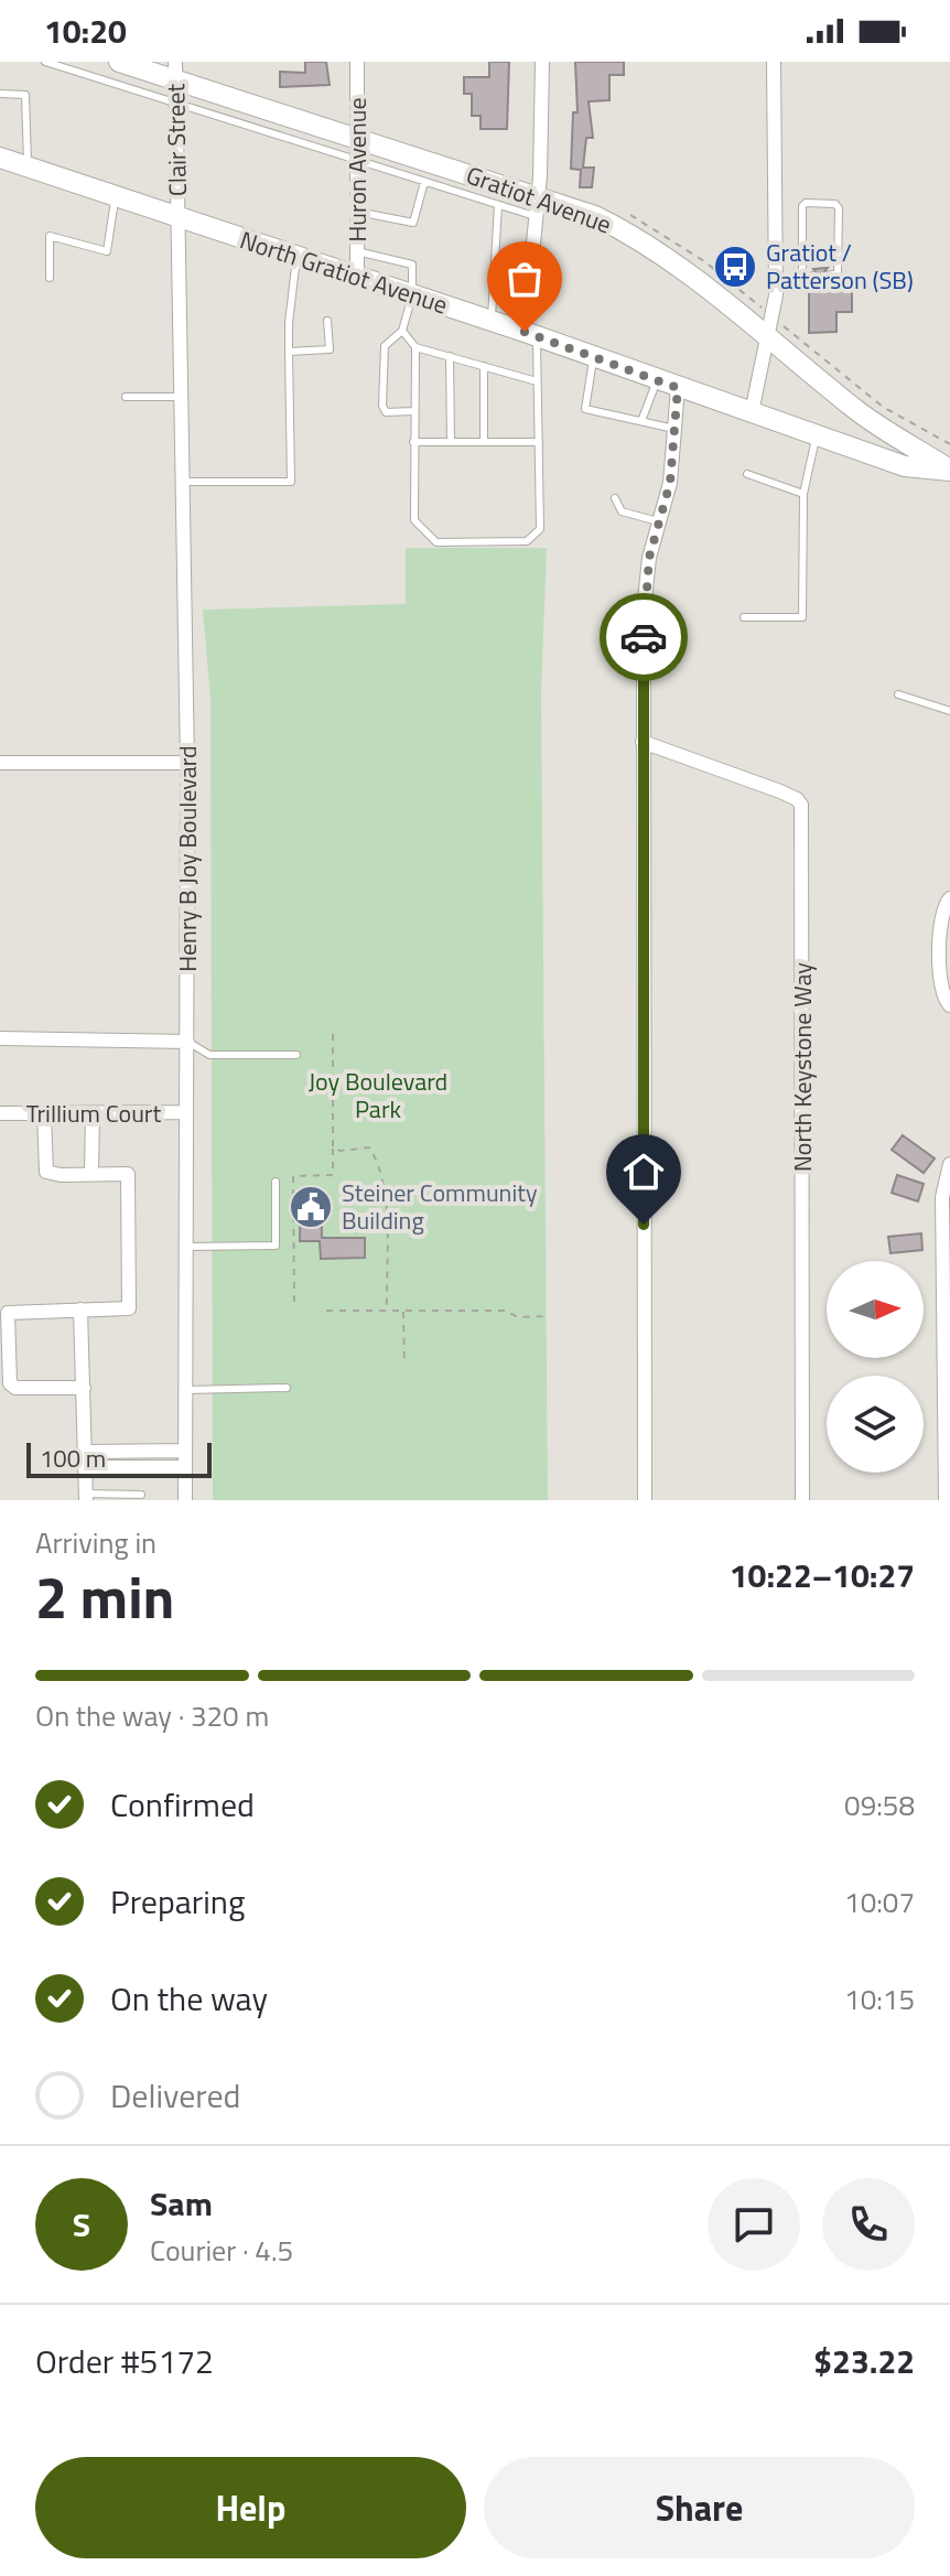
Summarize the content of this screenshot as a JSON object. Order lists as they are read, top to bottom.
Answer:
{
  "streets": {
    "main road": ["Gratiot Avenue", "North Gratiot Avenue"],
    "street": [
      "Clair Street",
      "Huron Avenue",
      "Henry B Joy Boulevard",
      "North Keystone Way",
      "Trillium Court"
    ]
  },
  "crossings": [
    ["Clair Street", "Gratiot Avenue"],
    ["Clair Street", "North Gratiot Avenue"],
    ["Clair Street", "Henry B Joy Boulevard"],
    ["Huron Avenue", "Gratiot Avenue"],
    ["Huron Avenue", "North Gratiot Avenue"],
    ["Gratiot Avenue", "North Gratiot Avenue"],
    ["North Gratiot Avenue", "Henry B Joy Boulevard"],
    ["Henry B Joy Boulevard", "Trillium Court"]
  ],
  "parks": ["Joy Boulevard Park"],
  "places": {
    "bus stop": ["Gratiot / Patterson (SB)"],
    "public building": ["Steiner Community Building"]
  },
  "scale_bar": "100 m",
  "north": "right",
  "page": {
    "status": "10:20",
    "scale": "100 m",
    "heading": ["2 min", "Arriving in", "10:22–10:27"],
    "panel": [
      "Sam",
      "Courier · 4.5",
      "Order #5172",
      "$23.22"
    ],
    "bar": "On the way · 320 m",
    "list": [
      ["Confirmed", "09:58"],
      ["Preparing", "10:07"],
      ["On the way", "10:15"],
      "Delivered"
    ],
    "round": "S",
    "buttons": ["Help", "Share"]
  }
}
